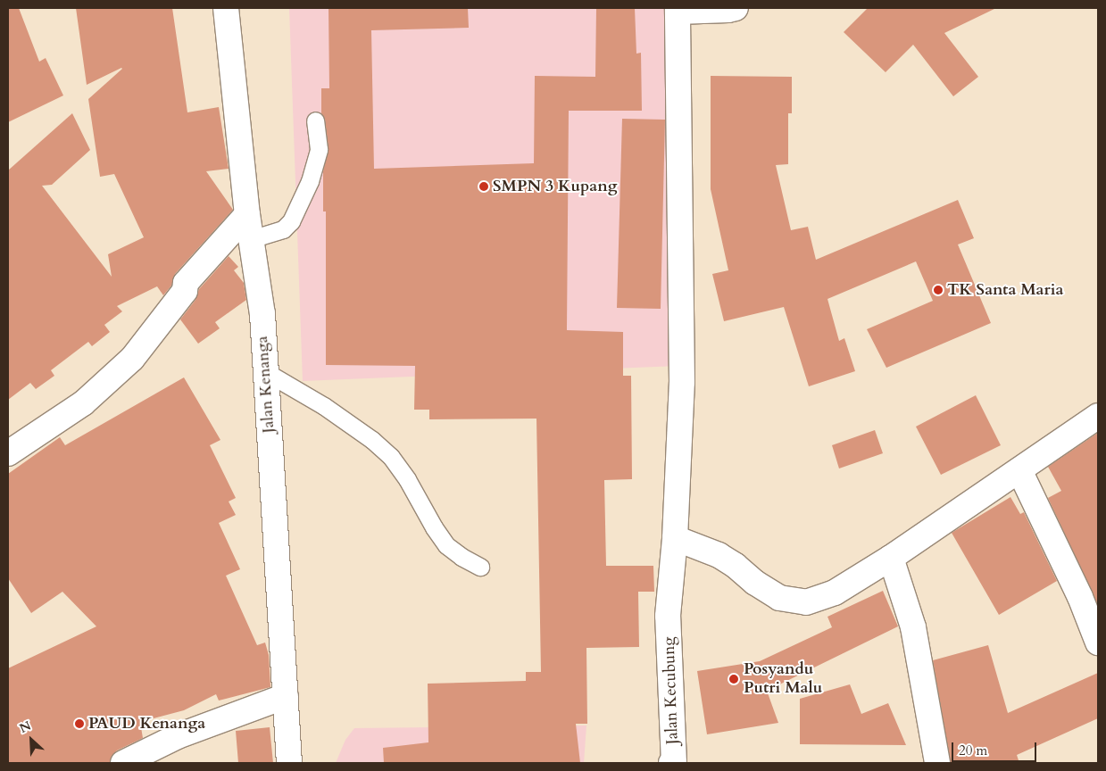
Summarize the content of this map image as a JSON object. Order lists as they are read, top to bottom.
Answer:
{
  "streets": {
    "street": ["Jalan Kenanga", "Jalan Kecubung"]
  },
  "places": [
    "SMPN 3 Kupang",
    "TK Santa Maria",
    "Posyandu Putri Malu",
    "PAUD Kenanga"
  ],
  "scale_bar": "20 m",
  "north": "top left"
}
